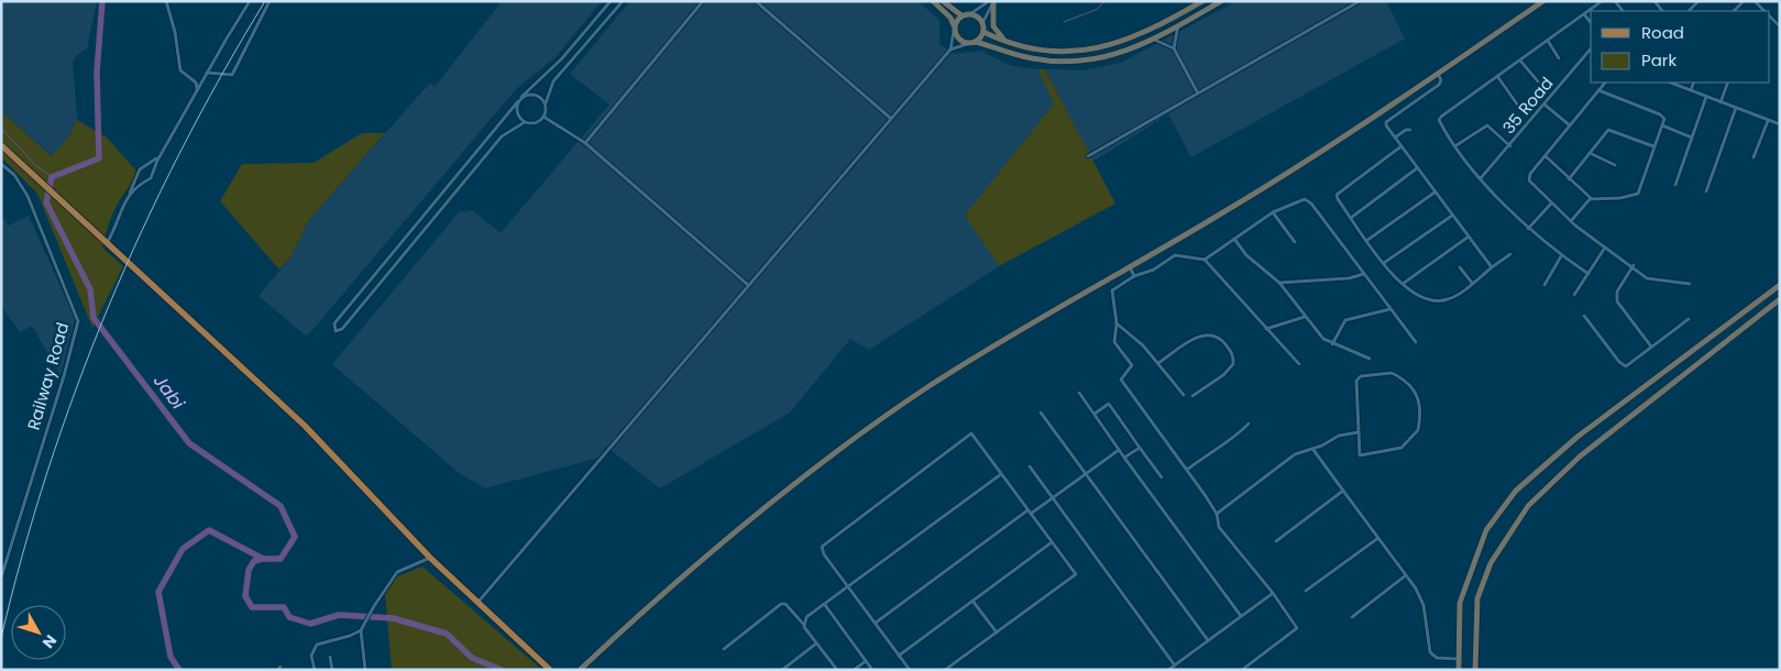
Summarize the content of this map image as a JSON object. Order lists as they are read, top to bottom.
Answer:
{
  "streets": {
    "street": ["35 Road", "Railway Road"]
  },
  "water": ["Jabi"],
  "legend": ["Road", "Park"],
  "north": "bottom right"
}
